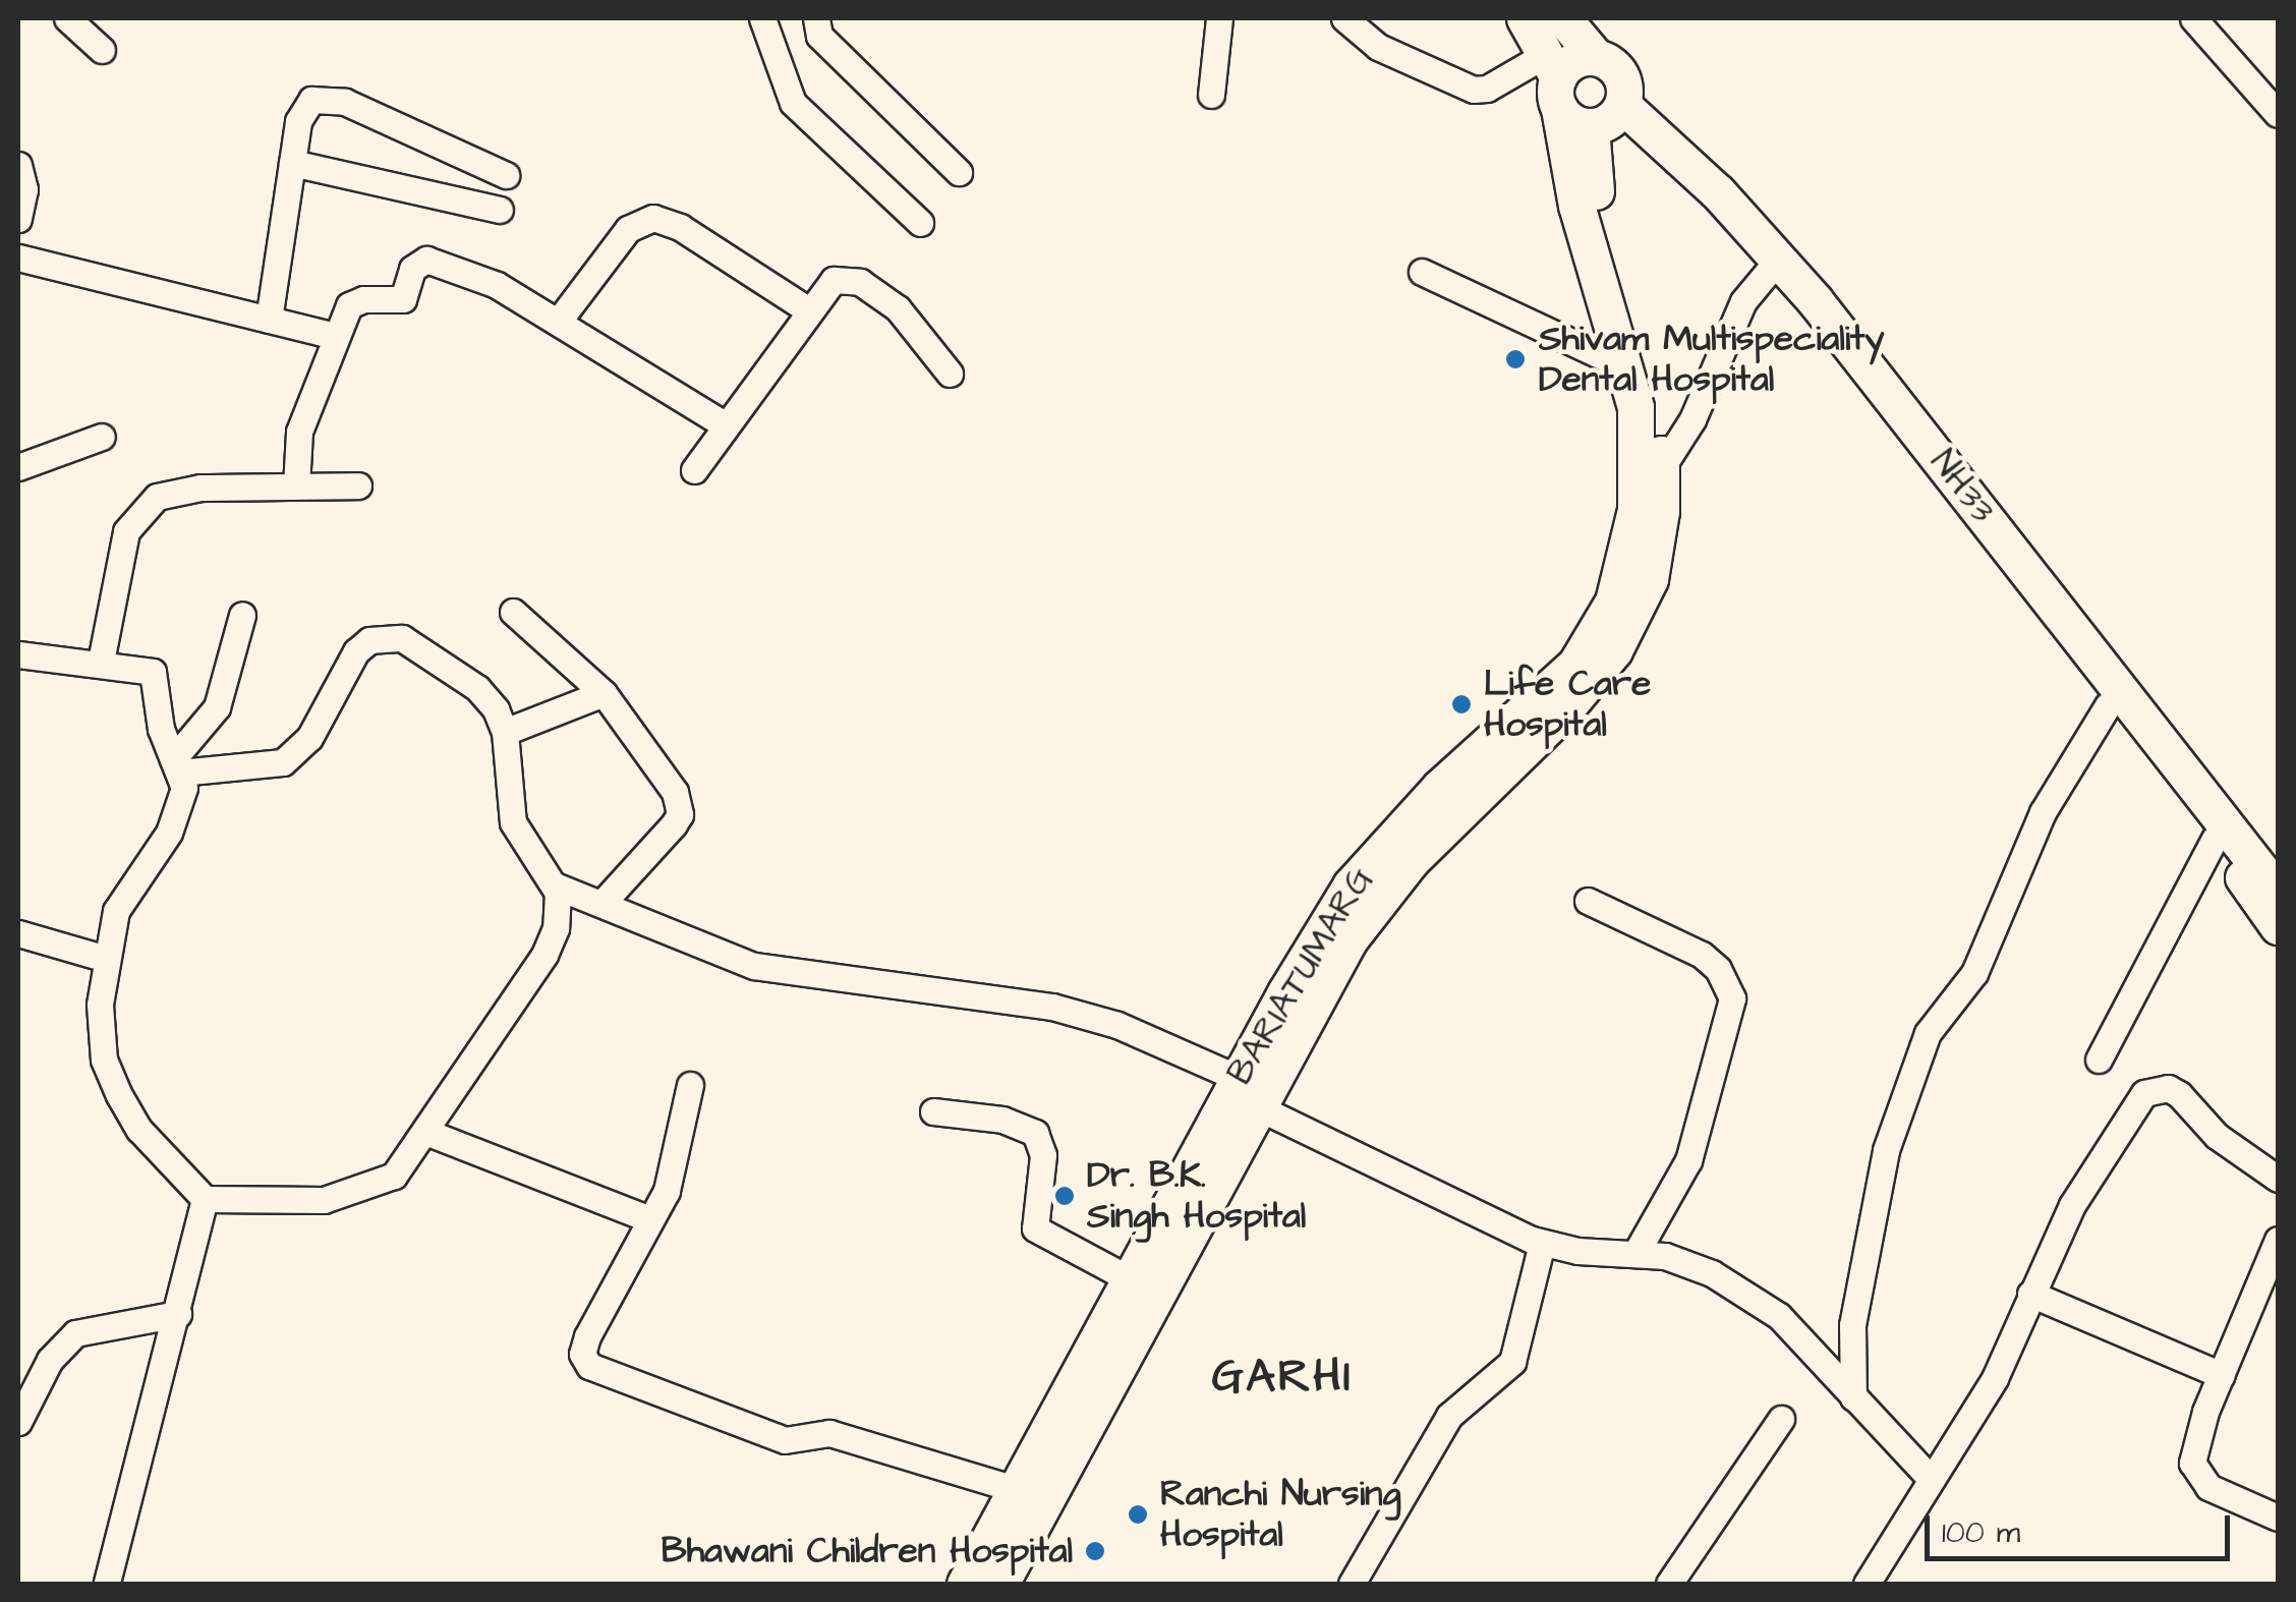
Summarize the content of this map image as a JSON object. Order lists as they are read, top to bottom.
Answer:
{
  "streets": {
    "main road": ["NH33", "BARIATUMARG"]
  },
  "districts": ["GARHI"],
  "places": [
    "Shivam Multispeciality Dental Hospital",
    "Life Care Hospital",
    "Dr. B.K. Singh Hospital",
    "Ranchi Nursing Hospital",
    "Bhawani Children Hospital"
  ],
  "scale_bar": "100 m"
}
